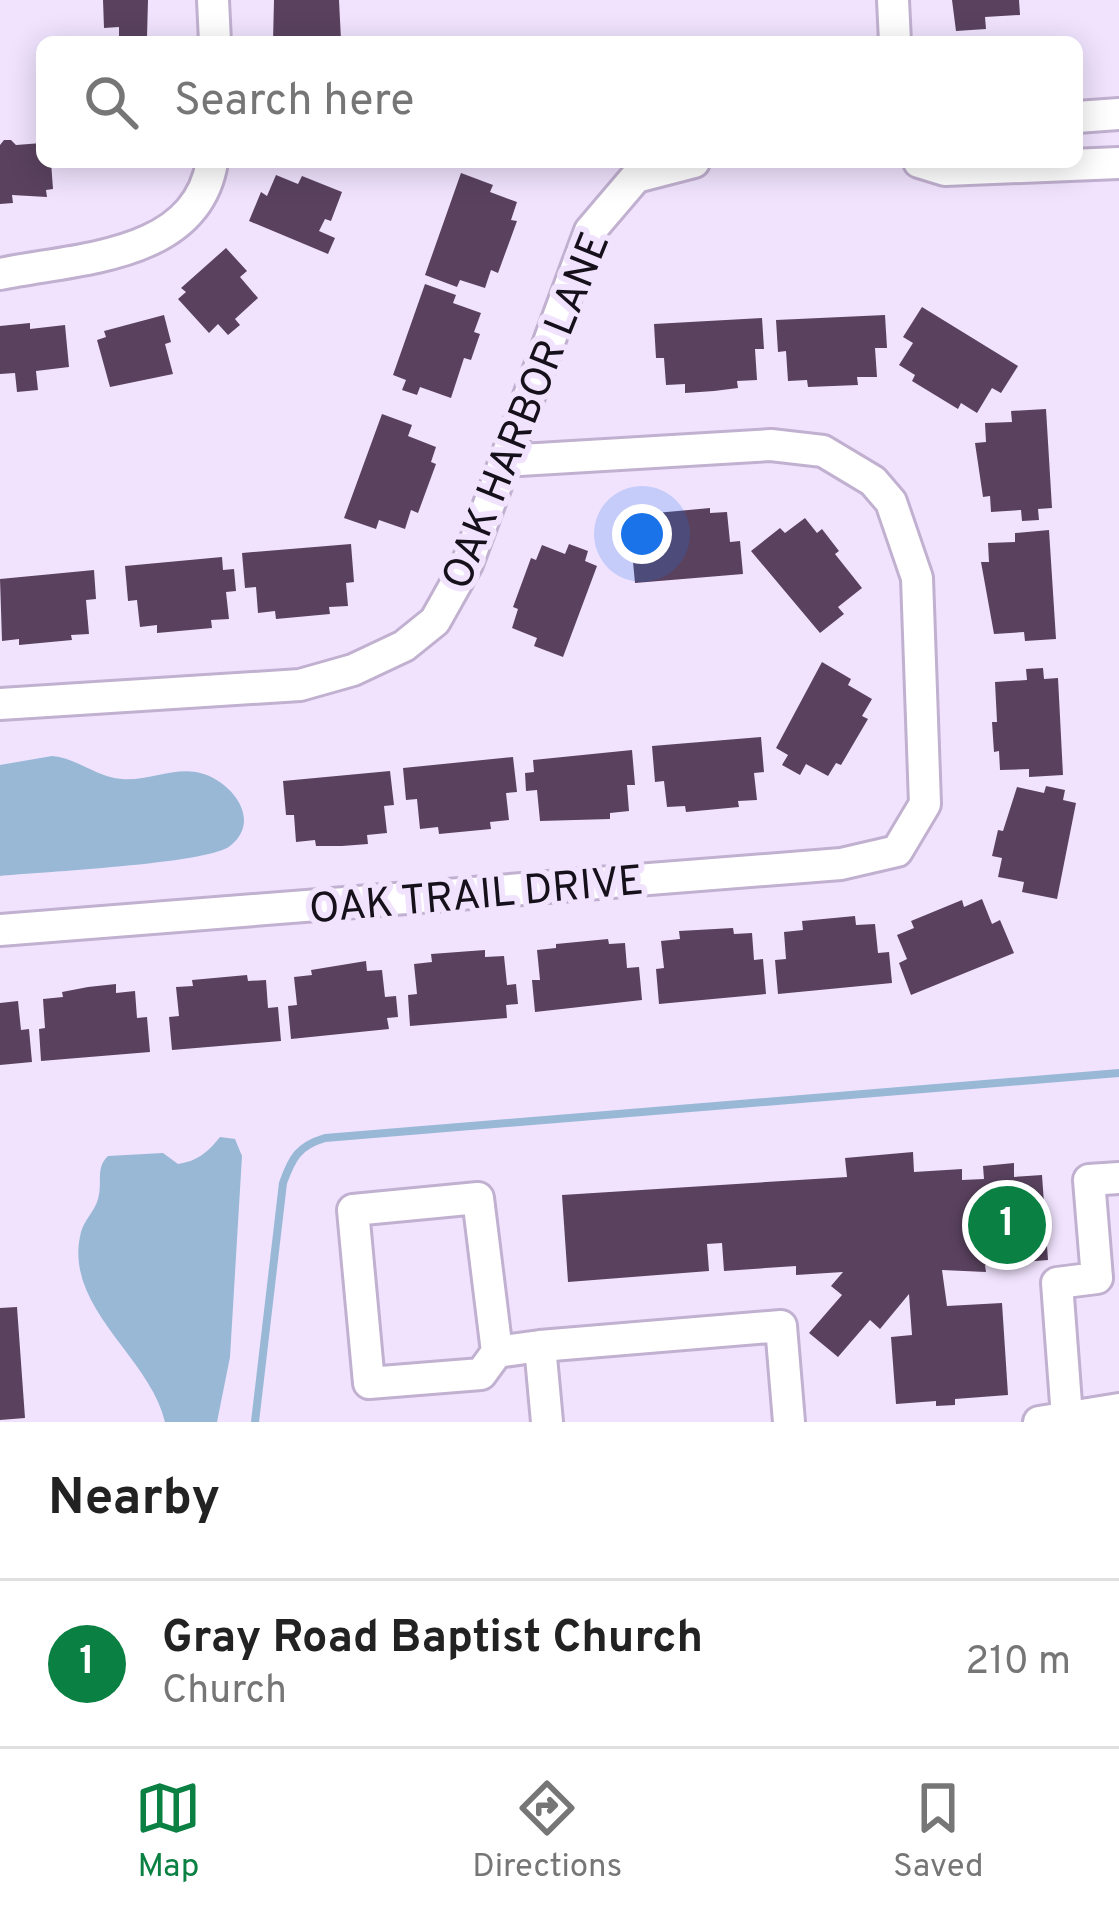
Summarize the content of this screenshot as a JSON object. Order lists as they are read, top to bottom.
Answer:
{
  "streets": {
    "street": ["OAK HARBOR LANE", "OAK TRAIL DRIVE"]
  },
  "crossings": [
    ["OAK HARBOR LANE", "OAK TRAIL DRIVE"]
  ],
  "page": {
    "search": "Search here",
    "pins": "1",
    "heading": "Nearby",
    "list": [
      {
        "mark": "1",
        "name": "Gray Road Baptist Church",
        "note": "Church",
        "value": "210 m"
      }
    ],
    "nav": ["Map", "Directions", "Saved"]
  }
}
